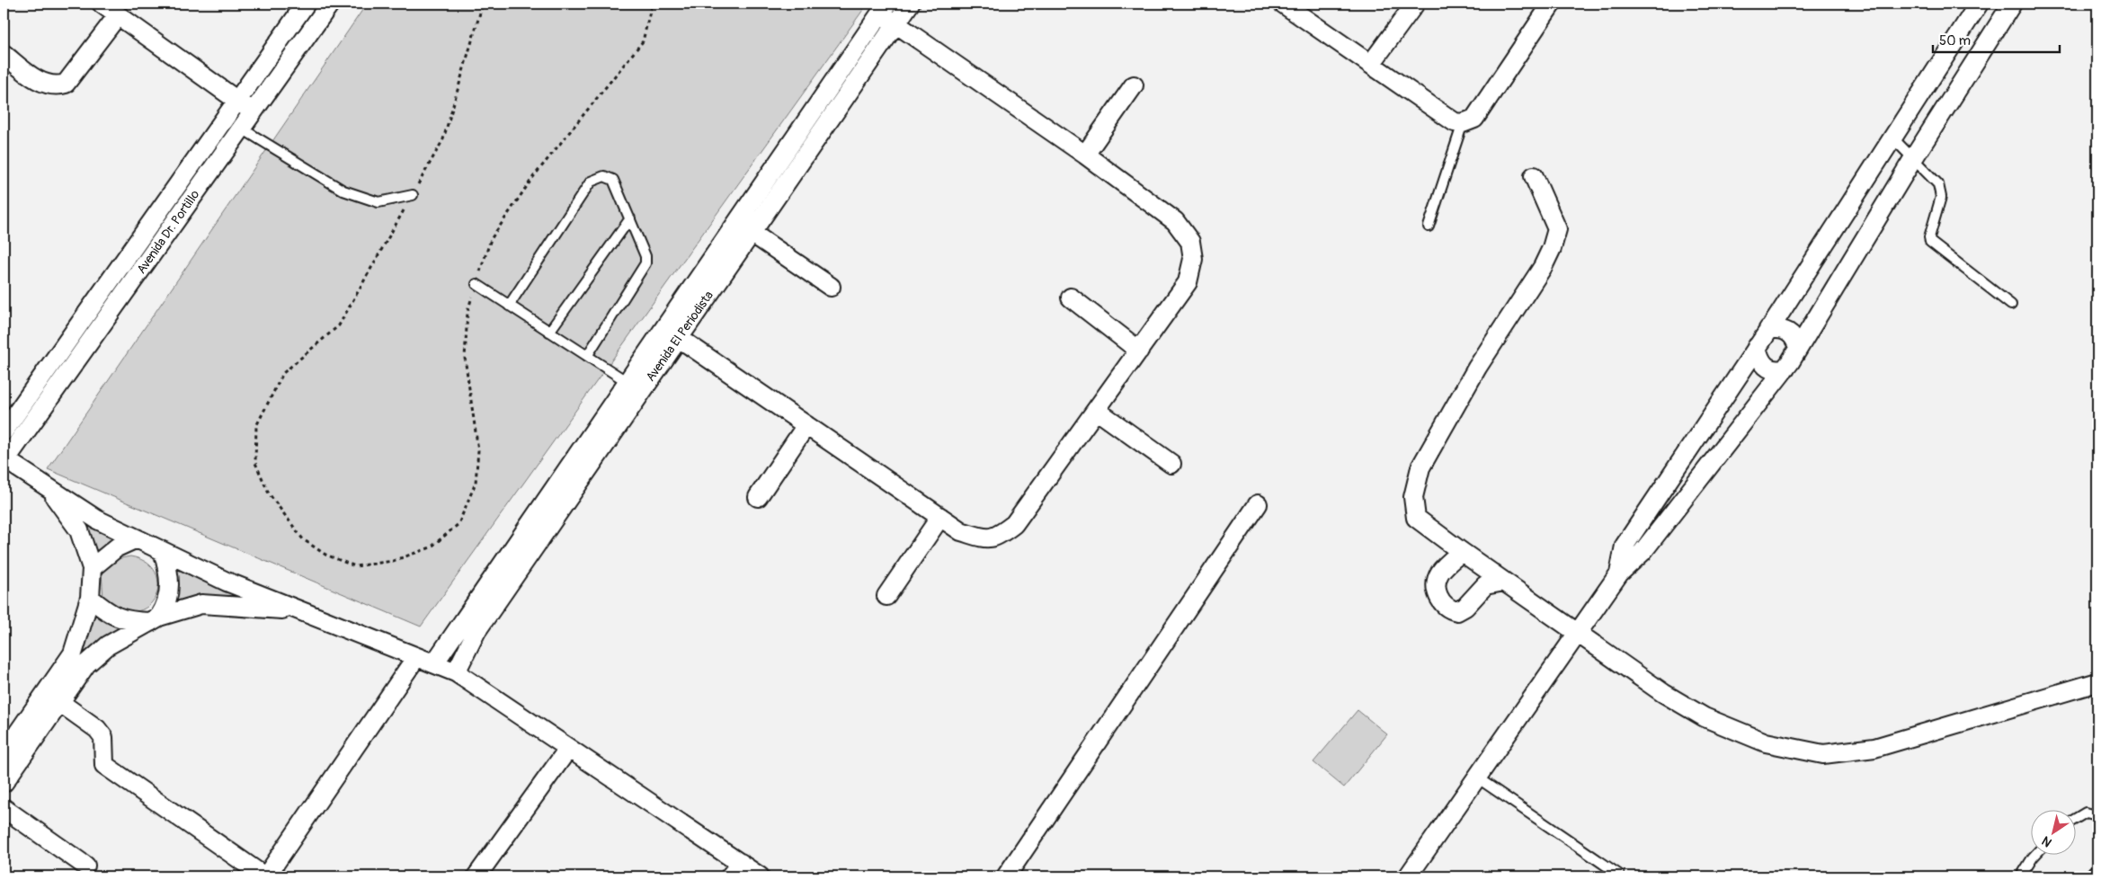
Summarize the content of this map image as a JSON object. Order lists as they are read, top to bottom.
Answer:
{
  "streets": {
    "street": ["Avenida Dr. Portillo", "Avenida El Periodista"]
  },
  "scale_bar": "50 m",
  "north": "bottom left"
}
